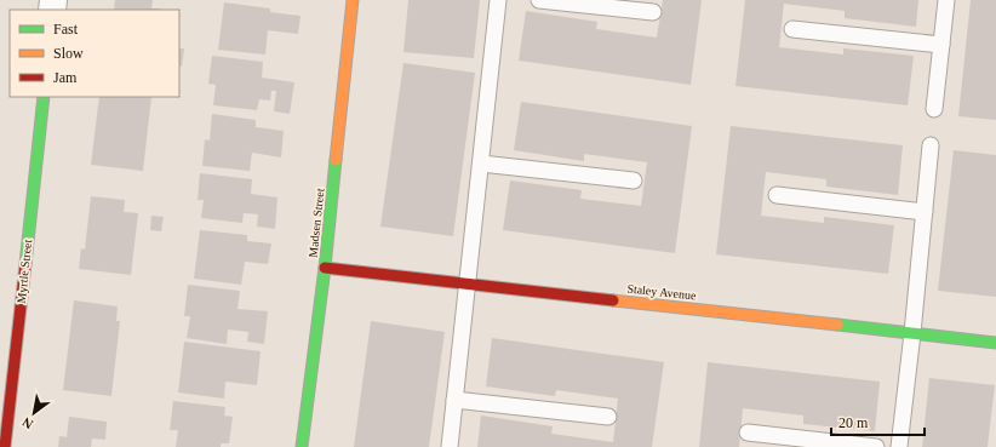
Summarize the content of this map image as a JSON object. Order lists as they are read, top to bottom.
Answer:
{
  "streets": {
    "street": ["Madsen Street", "Myrtle Street", "Staley Avenue"]
  },
  "crossings": [
    ["Madsen Street", "Staley Avenue"]
  ],
  "legend": ["Fast", "Slow", "Jam"],
  "scale_bar": "20 m",
  "north": "bottom left"
}
